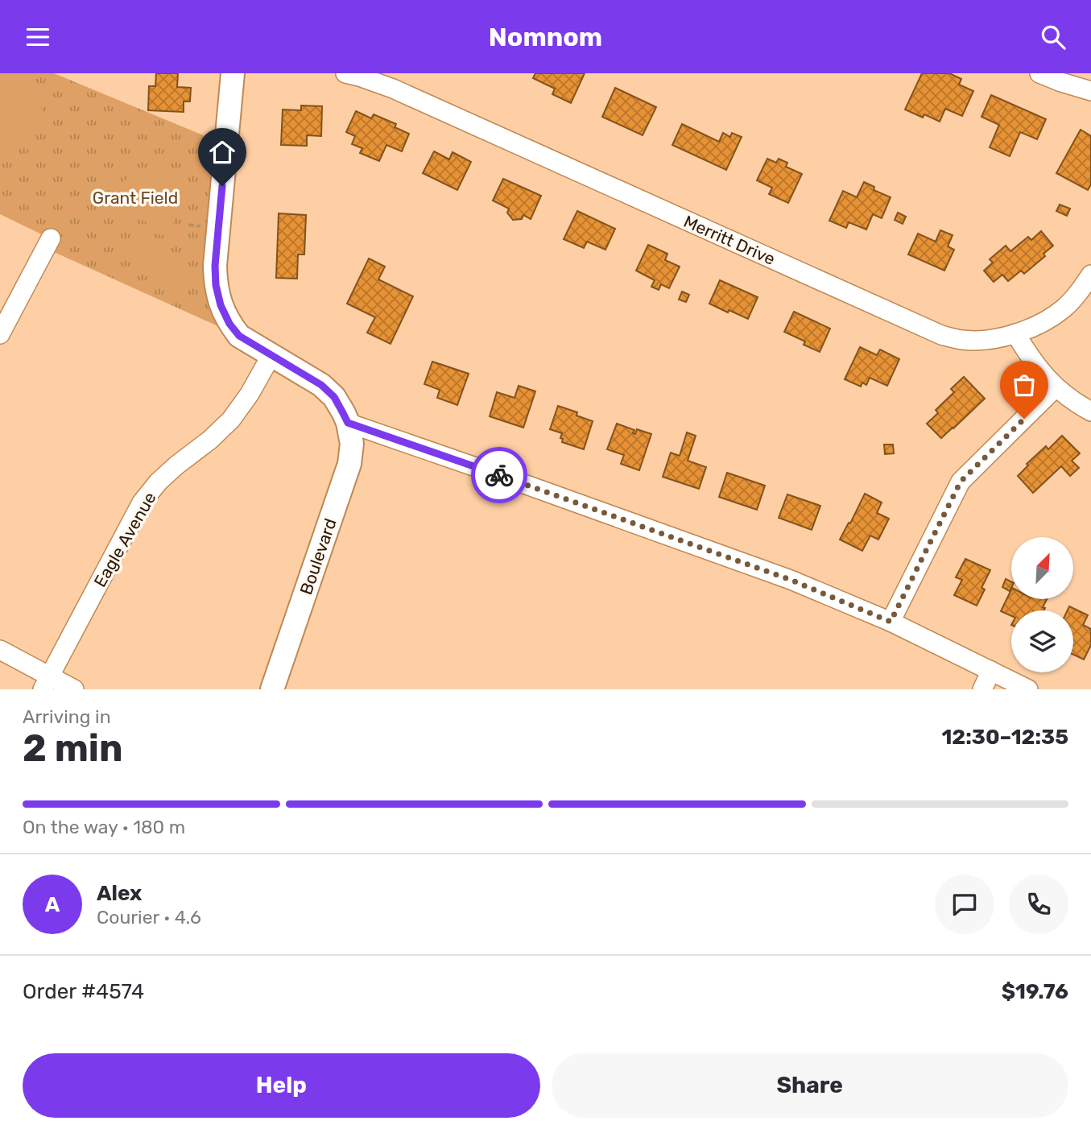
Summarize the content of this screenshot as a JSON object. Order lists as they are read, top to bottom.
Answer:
{
  "streets": {
    "street": ["Merritt Drive", "Eagle Avenue", "Boulevard"]
  },
  "parks": ["Grant Field"],
  "north": "top right",
  "page": {
    "header": "Nomnom",
    "heading": ["2 min", "Arriving in", "12:30–12:35"],
    "panel": [
      "Alex",
      "Courier · 4.6",
      "Order #4574",
      "$19.76"
    ],
    "bar": "On the way · 180 m",
    "round": "A",
    "buttons": ["Help", "Share"]
  }
}
